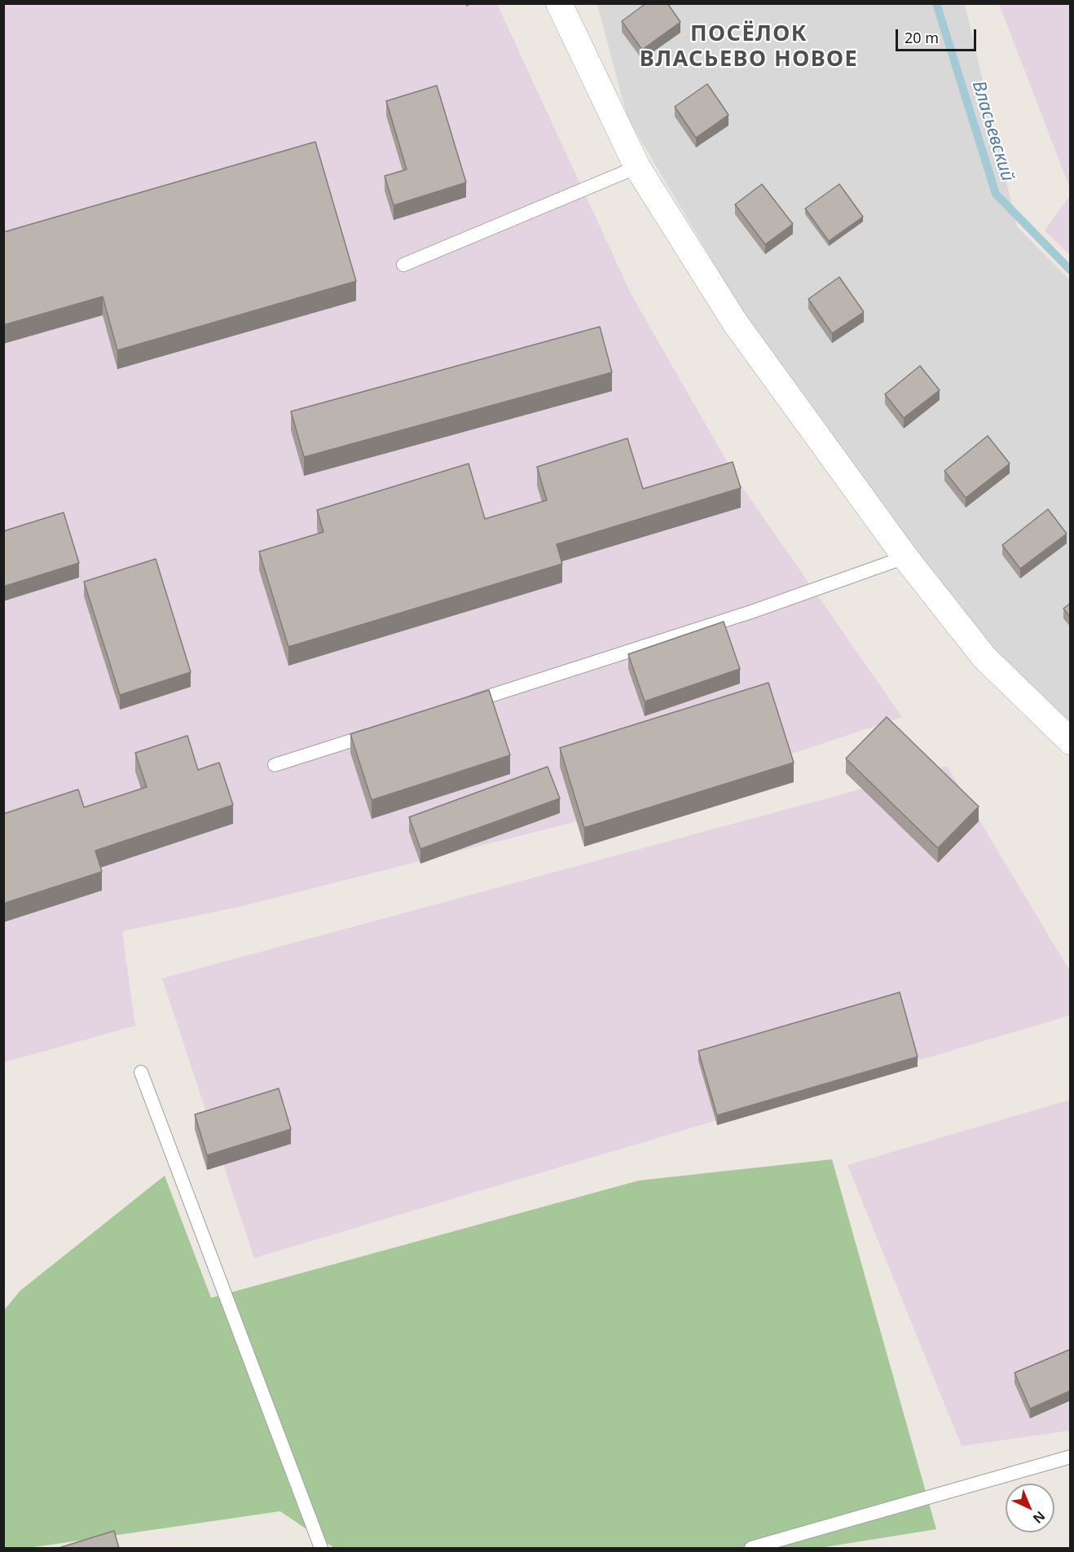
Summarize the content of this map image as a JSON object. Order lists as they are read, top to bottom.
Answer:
{
  "districts": ["ПОСЁЛОК ВЛАСЬЕВО НОВОЕ"],
  "water": ["Власьевский"],
  "scale_bar": "20 m",
  "north": "bottom right"
}
